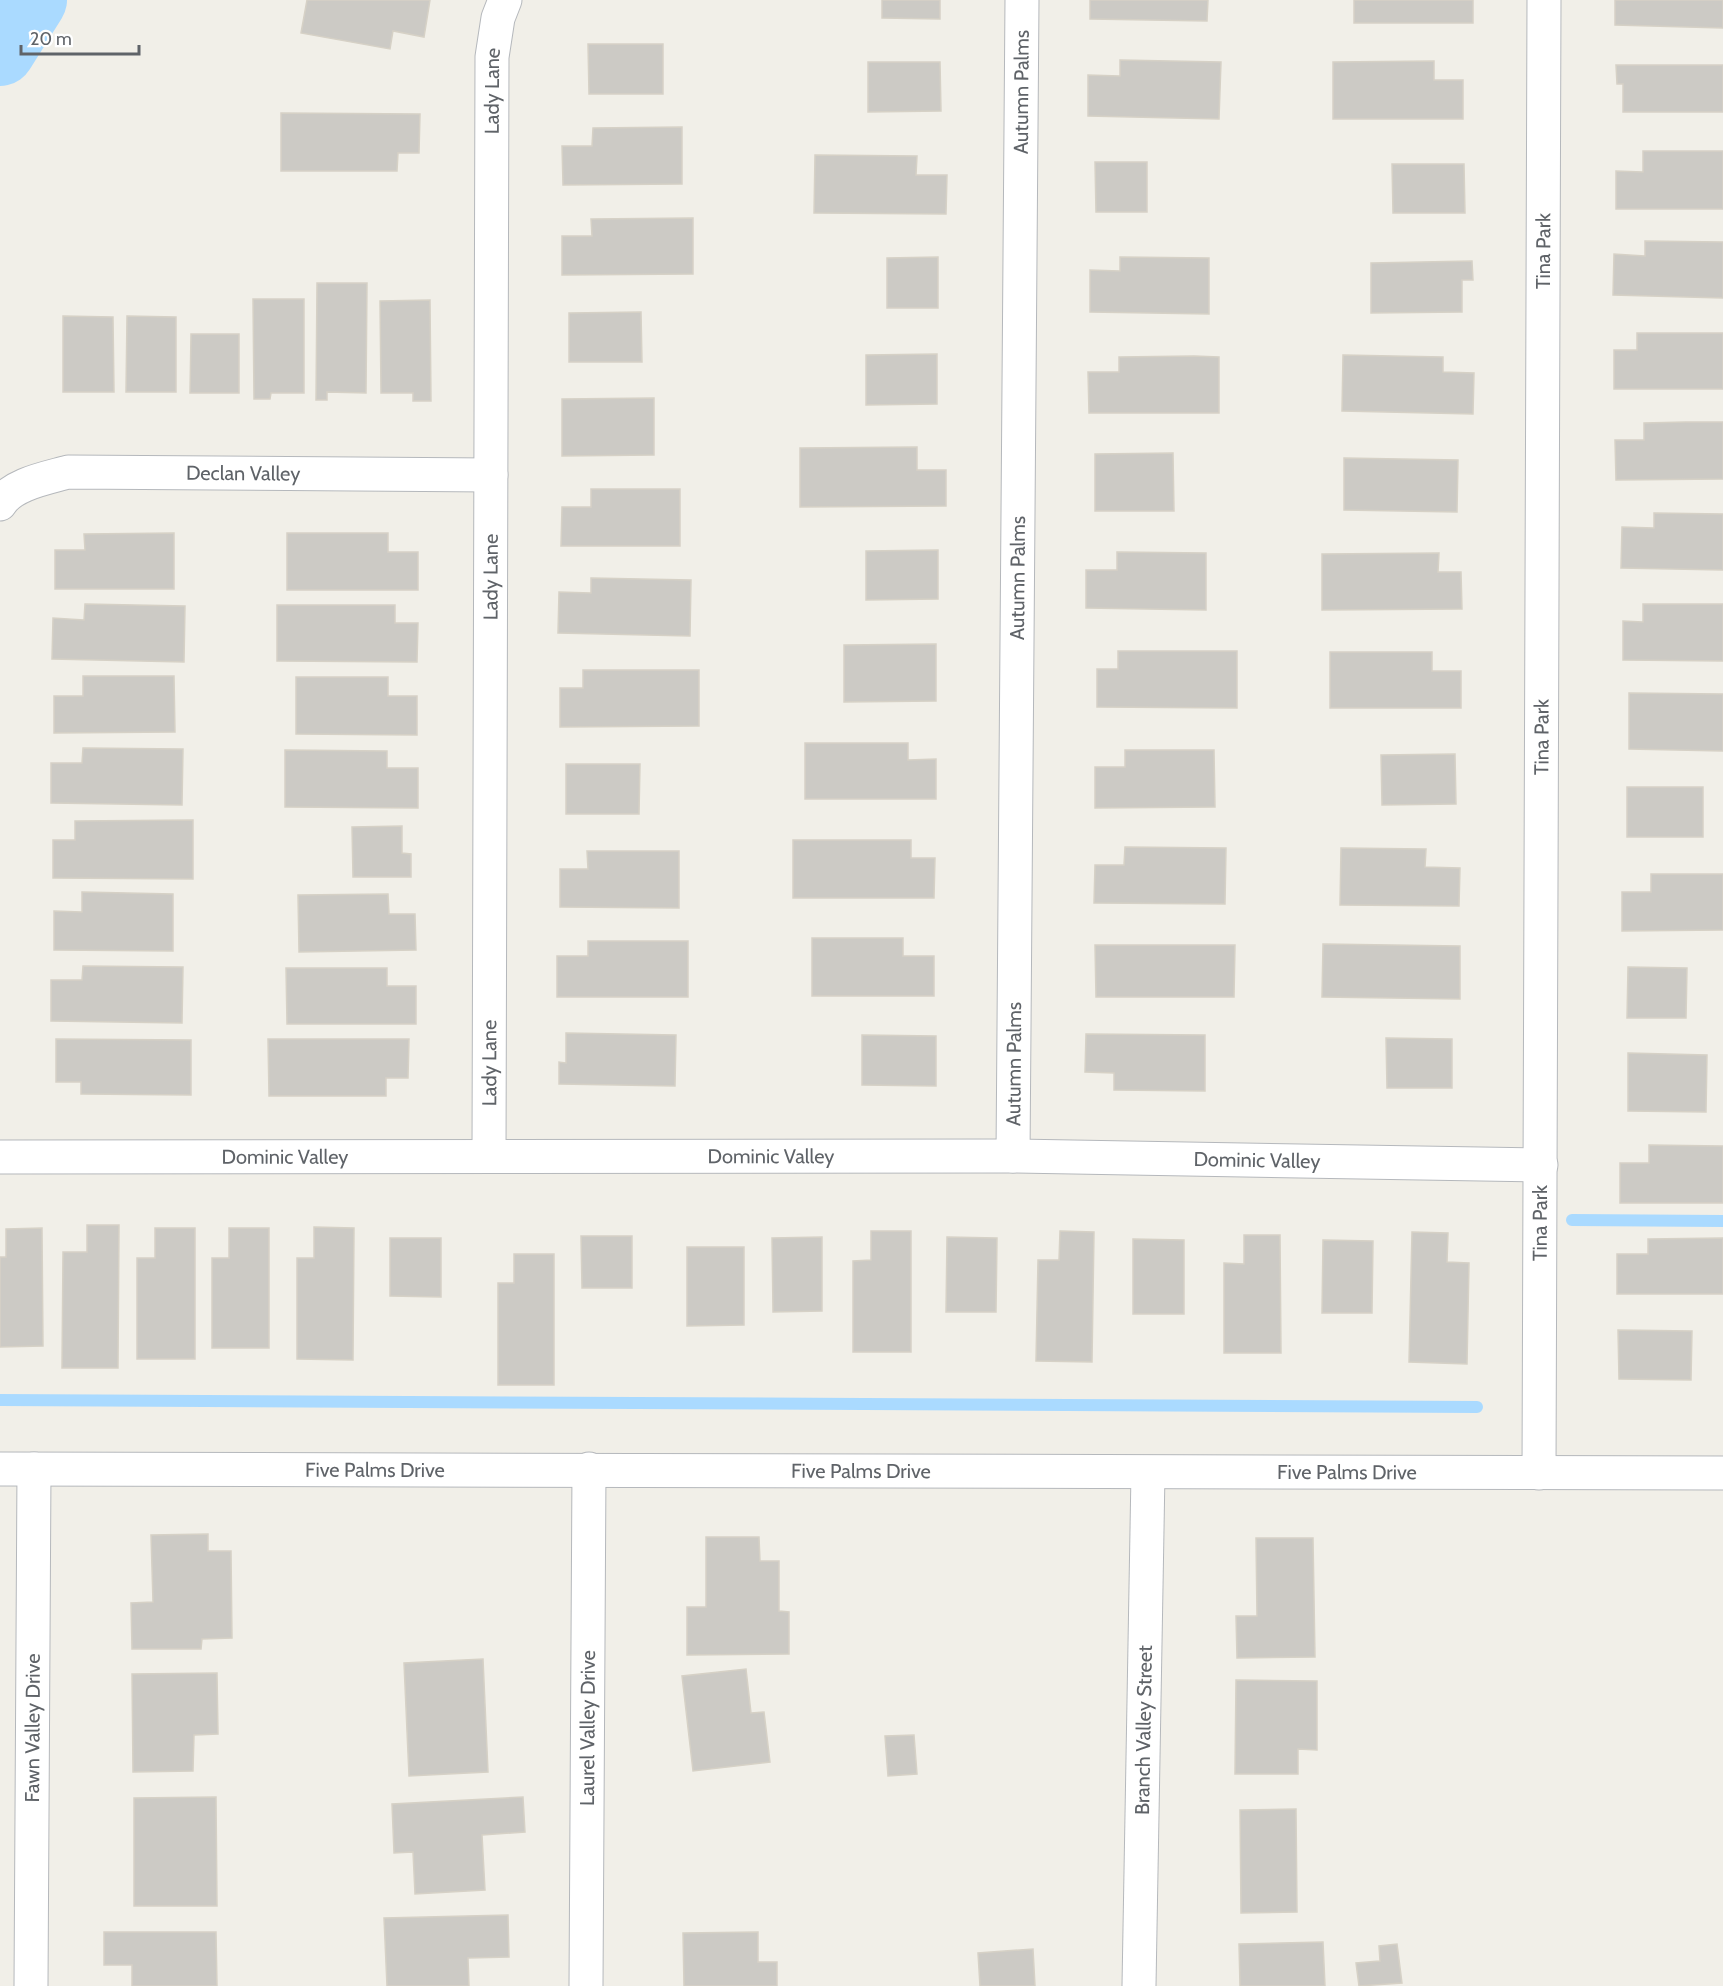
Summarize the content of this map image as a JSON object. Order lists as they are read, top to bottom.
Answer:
{
  "streets": {
    "street": [
      "Lady Lane",
      "Autumn Palms",
      "Tina Park",
      "Declan Valley",
      "Dominic Valley",
      "Five Palms Drive",
      "Fawn Valley Drive",
      "Laurel Valley Drive",
      "Branch Valley Street"
    ]
  },
  "crossings": [
    ["Lady Lane", "Declan Valley"],
    ["Lady Lane", "Dominic Valley"],
    ["Autumn Palms", "Dominic Valley"],
    ["Tina Park", "Dominic Valley"],
    ["Tina Park", "Five Palms Drive"],
    ["Five Palms Drive", "Fawn Valley Drive"],
    ["Five Palms Drive", "Laurel Valley Drive"],
    ["Five Palms Drive", "Branch Valley Street"]
  ],
  "scale_bar": "20 m"
}
